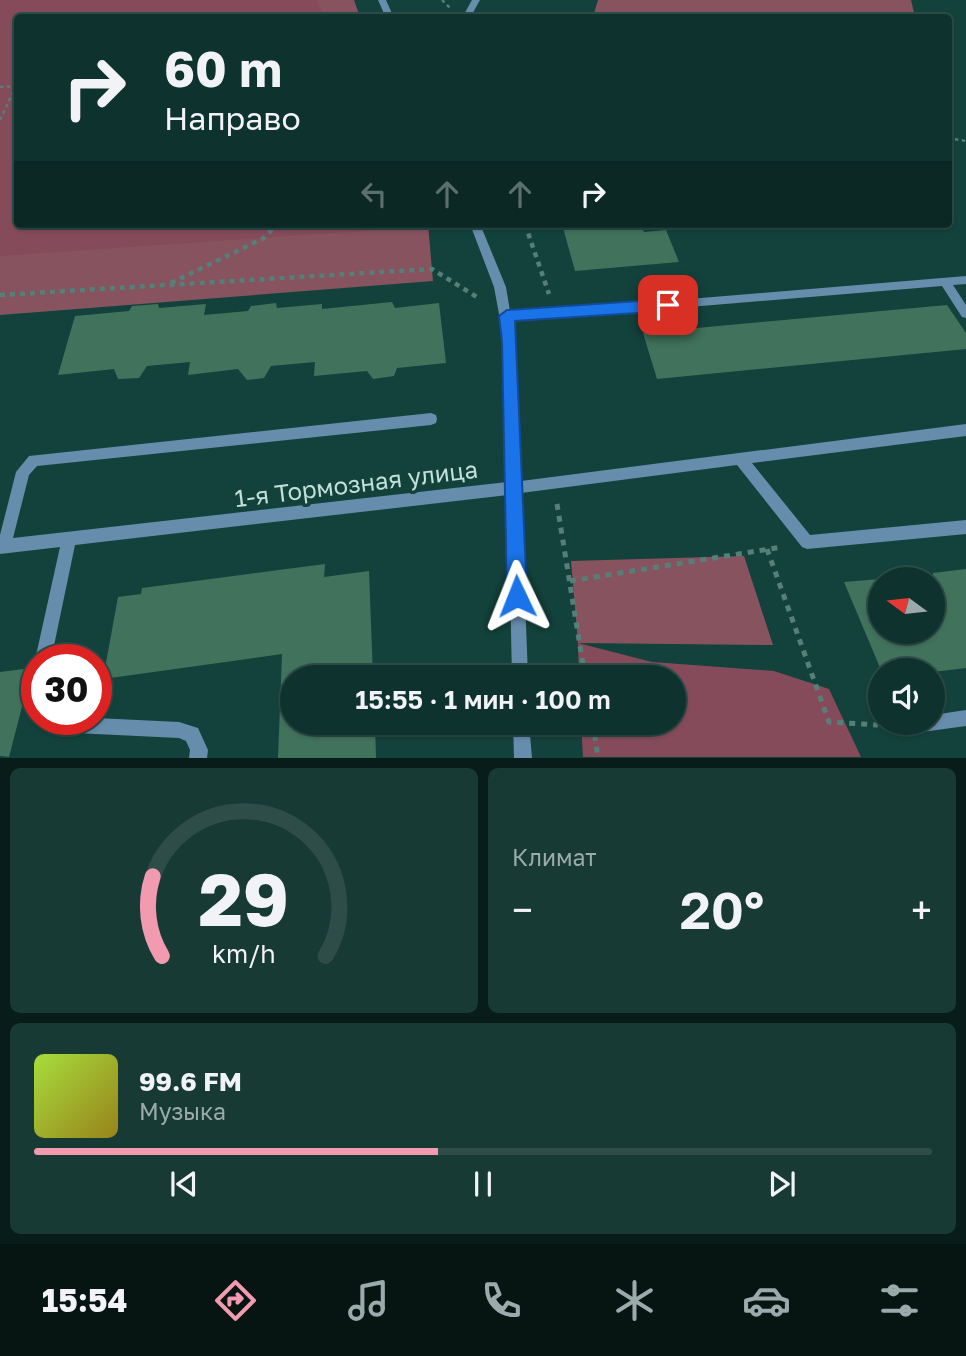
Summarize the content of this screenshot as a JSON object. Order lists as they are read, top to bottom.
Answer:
{
  "streets": {
    "street": ["1-я Тормозная улица"]
  },
  "north": "left",
  "page": {
    "turn": ["60 m", "Направо"],
    "limit": "30",
    "trip": "15:55 · 1 мин · 100 m",
    "tile": "Климат",
    "heat": ["−", "20°", "+"],
    "song": ["99.6 FM", "Музыка"],
    "tabs": "15:54",
    "gauge": ["29", "km/h"]
  }
}
